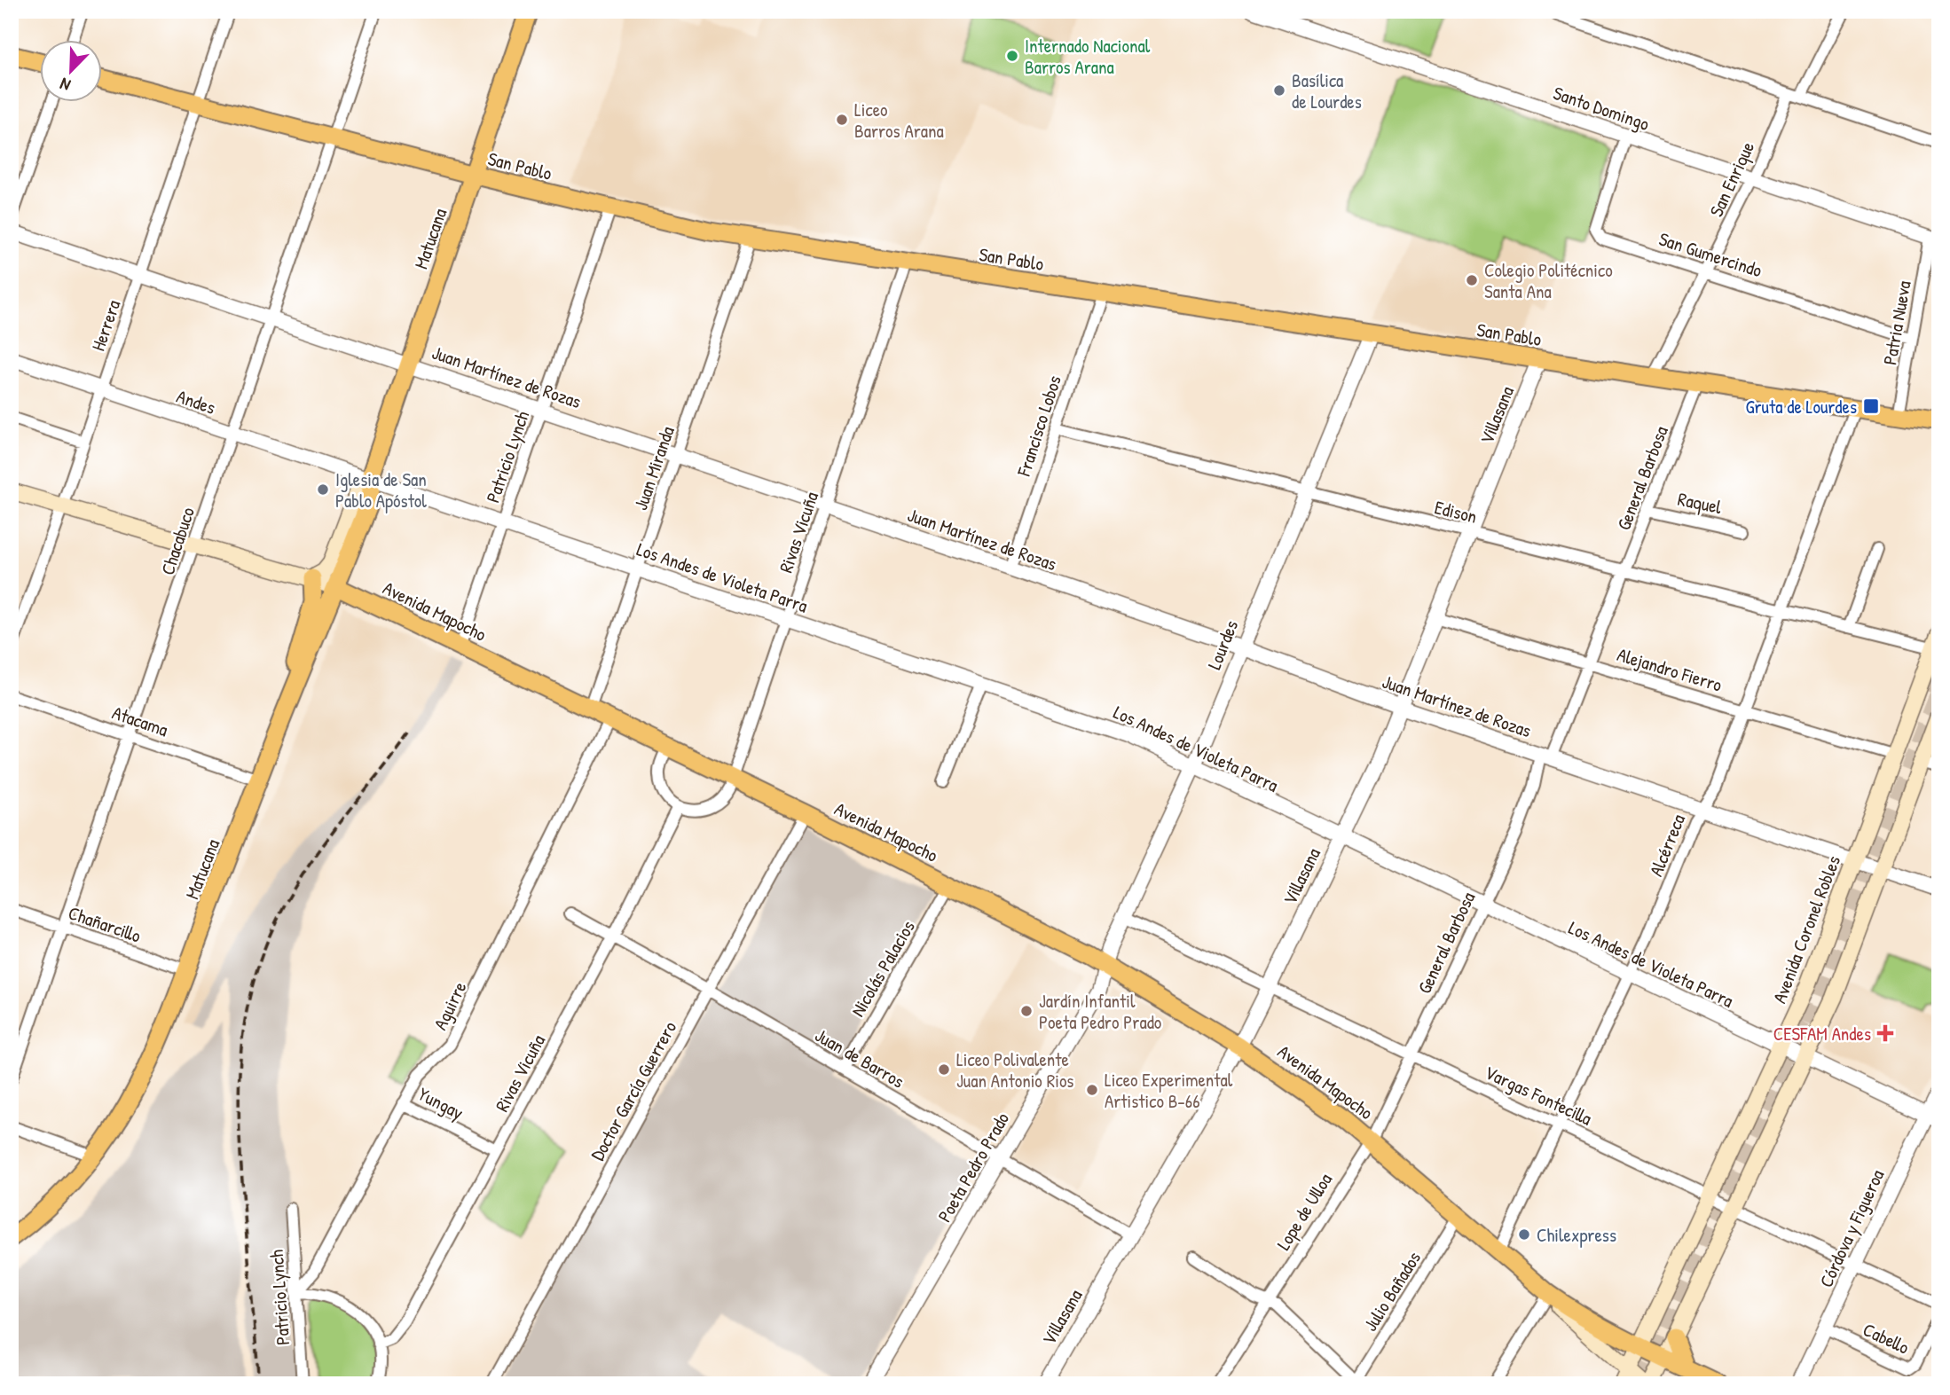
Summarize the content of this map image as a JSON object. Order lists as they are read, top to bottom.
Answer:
{
  "streets": {
    "main road": [
      "San Pablo",
      "Matucana",
      "Avenida Mapocho",
      "Avenida Coronel Robles"
    ],
    "street": [
      "Santo Domingo",
      "San Enrique",
      "San Gumercindo",
      "Patria Nueva",
      "Herrera",
      "Juan Martínez de Rozas",
      "Andes",
      "Villasana",
      "Francisco Lobos",
      "Patricio Lynch",
      "Juan Miranda",
      "General Barbosa",
      "Raquel",
      "Edison",
      "Rivas Vicuña",
      "Chacabuco",
      "Los Andes de Violeta Parra",
      "Lourdes",
      "Alejandro Fierro",
      "Atacama",
      "Alcérreca",
      "Chañarcillo",
      "Nicolás Palacios",
      "Aguirre",
      "Juan de Barros",
      "Doctor García Guerrero",
      "Vargas Fontecilla",
      "Yungay",
      "Poeta Pedro Prado",
      "Lope de Ulloa",
      "Córdova y Figueroa",
      "Julio Bañados",
      "Cabello"
    ]
  },
  "crossings": [
    ["Santo Domingo", "San Enrique"],
    ["Santo Domingo", "San Gumercindo"],
    ["Santo Domingo", "Patria Nueva"],
    ["San Pablo", "San Enrique"],
    ["San Pablo", "Matucana"],
    ["San Pablo", "Patria Nueva"],
    ["San Pablo", "Herrera"],
    ["San Pablo", "Villasana"],
    ["San Pablo", "Francisco Lobos"],
    ["San Pablo", "Patricio Lynch"],
    ["San Pablo", "Juan Miranda"],
    ["San Pablo", "General Barbosa"],
    ["San Pablo", "Rivas Vicuña"],
    ["San Pablo", "Chacabuco"],
    ["San Pablo", "Lourdes"],
    ["San Pablo", "Alcérreca"],
    ["San Enrique", "San Gumercindo"],
    ["Matucana", "Juan Martínez de Rozas"],
    ["Matucana", "Andes"],
    ["Matucana", "Los Andes de Violeta Parra"],
    ["Matucana", "Avenida Mapocho"],
    ["Matucana", "Atacama"],
    ["Matucana", "Chañarcillo"],
    ["San Gumercindo", "Patria Nueva"],
    ["Herrera", "Juan Martínez de Rozas"],
    ["Herrera", "Andes"],
    ["Herrera", "Avenida Mapocho"],
    ["Juan Martínez de Rozas", "Villasana"],
    ["Juan Martínez de Rozas", "Francisco Lobos"],
    ["Juan Martínez de Rozas", "Patricio Lynch"],
    ["Juan Martínez de Rozas", "Juan Miranda"],
    ["Juan Martínez de Rozas", "General Barbosa"],
    ["Juan Martínez de Rozas", "Rivas Vicuña"],
    ["Juan Martínez de Rozas", "Chacabuco"],
    ["Juan Martínez de Rozas", "Lourdes"],
    ["Juan Martínez de Rozas", "Alcérreca"],
    ["Juan Martínez de Rozas", "Avenida Coronel Robles"],
    ["Andes", "Chacabuco"],
    ["Andes", "Los Andes de Violeta Parra"],
    ["Villasana", "Edison"],
    ["Villasana", "Los Andes de Violeta Parra"],
    ["Villasana", "Avenida Mapocho"],
    ["Villasana", "Alejandro Fierro"],
    ["Villasana", "Juan de Barros"],
    ["Villasana", "Vargas Fontecilla"],
    ["Francisco Lobos", "Edison"],
    ["Patricio Lynch", "Los Andes de Violeta Parra"],
    ["Patricio Lynch", "Avenida Mapocho"],
    ["Patricio Lynch", "Aguirre"],
    ["Juan Miranda", "Los Andes de Violeta Parra"],
    ["Juan Miranda", "Avenida Mapocho"],
    ["General Barbosa", "Raquel"],
    ["General Barbosa", "Edison"],
    ["General Barbosa", "Los Andes de Violeta Parra"],
    ["General Barbosa", "Avenida Mapocho"],
    ["General Barbosa", "Alejandro Fierro"],
    ["General Barbosa", "Vargas Fontecilla"],
    ["General Barbosa", "Lope de Ulloa"],
    ["Edison", "Lourdes"],
    ["Edison", "Alcérreca"],
    ["Edison", "Avenida Coronel Robles"],
    ["Rivas Vicuña", "Los Andes de Violeta Parra"],
    ["Rivas Vicuña", "Avenida Mapocho"],
    ["Rivas Vicuña", "Juan de Barros"],
    ["Rivas Vicuña", "Yungay"],
    ["Chacabuco", "Avenida Mapocho"],
    ["Chacabuco", "Atacama"],
    ["Chacabuco", "Chañarcillo"],
    ["Los Andes de Violeta Parra", "Lourdes"],
    ["Los Andes de Violeta Parra", "Alcérreca"],
    ["Los Andes de Violeta Parra", "Avenida Coronel Robles"],
    ["Los Andes de Violeta Parra", "Córdova y Figueroa"],
    ["Avenida Mapocho", "Lourdes"],
    ["Avenida Mapocho", "Alcérreca"],
    ["Avenida Mapocho", "Avenida Coronel Robles"],
    ["Avenida Mapocho", "Nicolás Palacios"],
    ["Avenida Mapocho", "Aguirre"],
    ["Avenida Mapocho", "Doctor García Guerrero"],
    ["Avenida Mapocho", "Poeta Pedro Prado"],
    ["Avenida Mapocho", "Lope de Ulloa"],
    ["Avenida Mapocho", "Julio Bañados"],
    ["Lourdes", "Vargas Fontecilla"],
    ["Lourdes", "Poeta Pedro Prado"],
    ["Alejandro Fierro", "Alcérreca"],
    ["Alejandro Fierro", "Avenida Coronel Robles"],
    ["Alcérreca", "Vargas Fontecilla"],
    ["Avenida Coronel Robles", "Vargas Fontecilla"],
    ["Nicolás Palacios", "Juan de Barros"],
    ["Aguirre", "Yungay"],
    ["Juan de Barros", "Doctor García Guerrero"],
    ["Juan de Barros", "Poeta Pedro Prado"],
    ["Vargas Fontecilla", "Córdova y Figueroa"],
    ["Córdova y Figueroa", "Cabello"]
  ],
  "places": {
    "other": [
      "Internado Nacional Barros Arana",
      "Basílica de Lourdes",
      "Liceo Barros Arana",
      "Colegio Politécnico Santa Ana",
      "Iglesia de San Pablo Apóstol",
      "Jardín Infantil Poeta Pedro Prado",
      "Liceo Polivalente Juan Antonio Rios",
      "Liceo Experimental Artistico B-66",
      "Chilexpress"
    ],
    "transit": ["Gruta de Lourdes"],
    "health": ["CESFAM Andes"]
  },
  "north": "bottom left"
}
